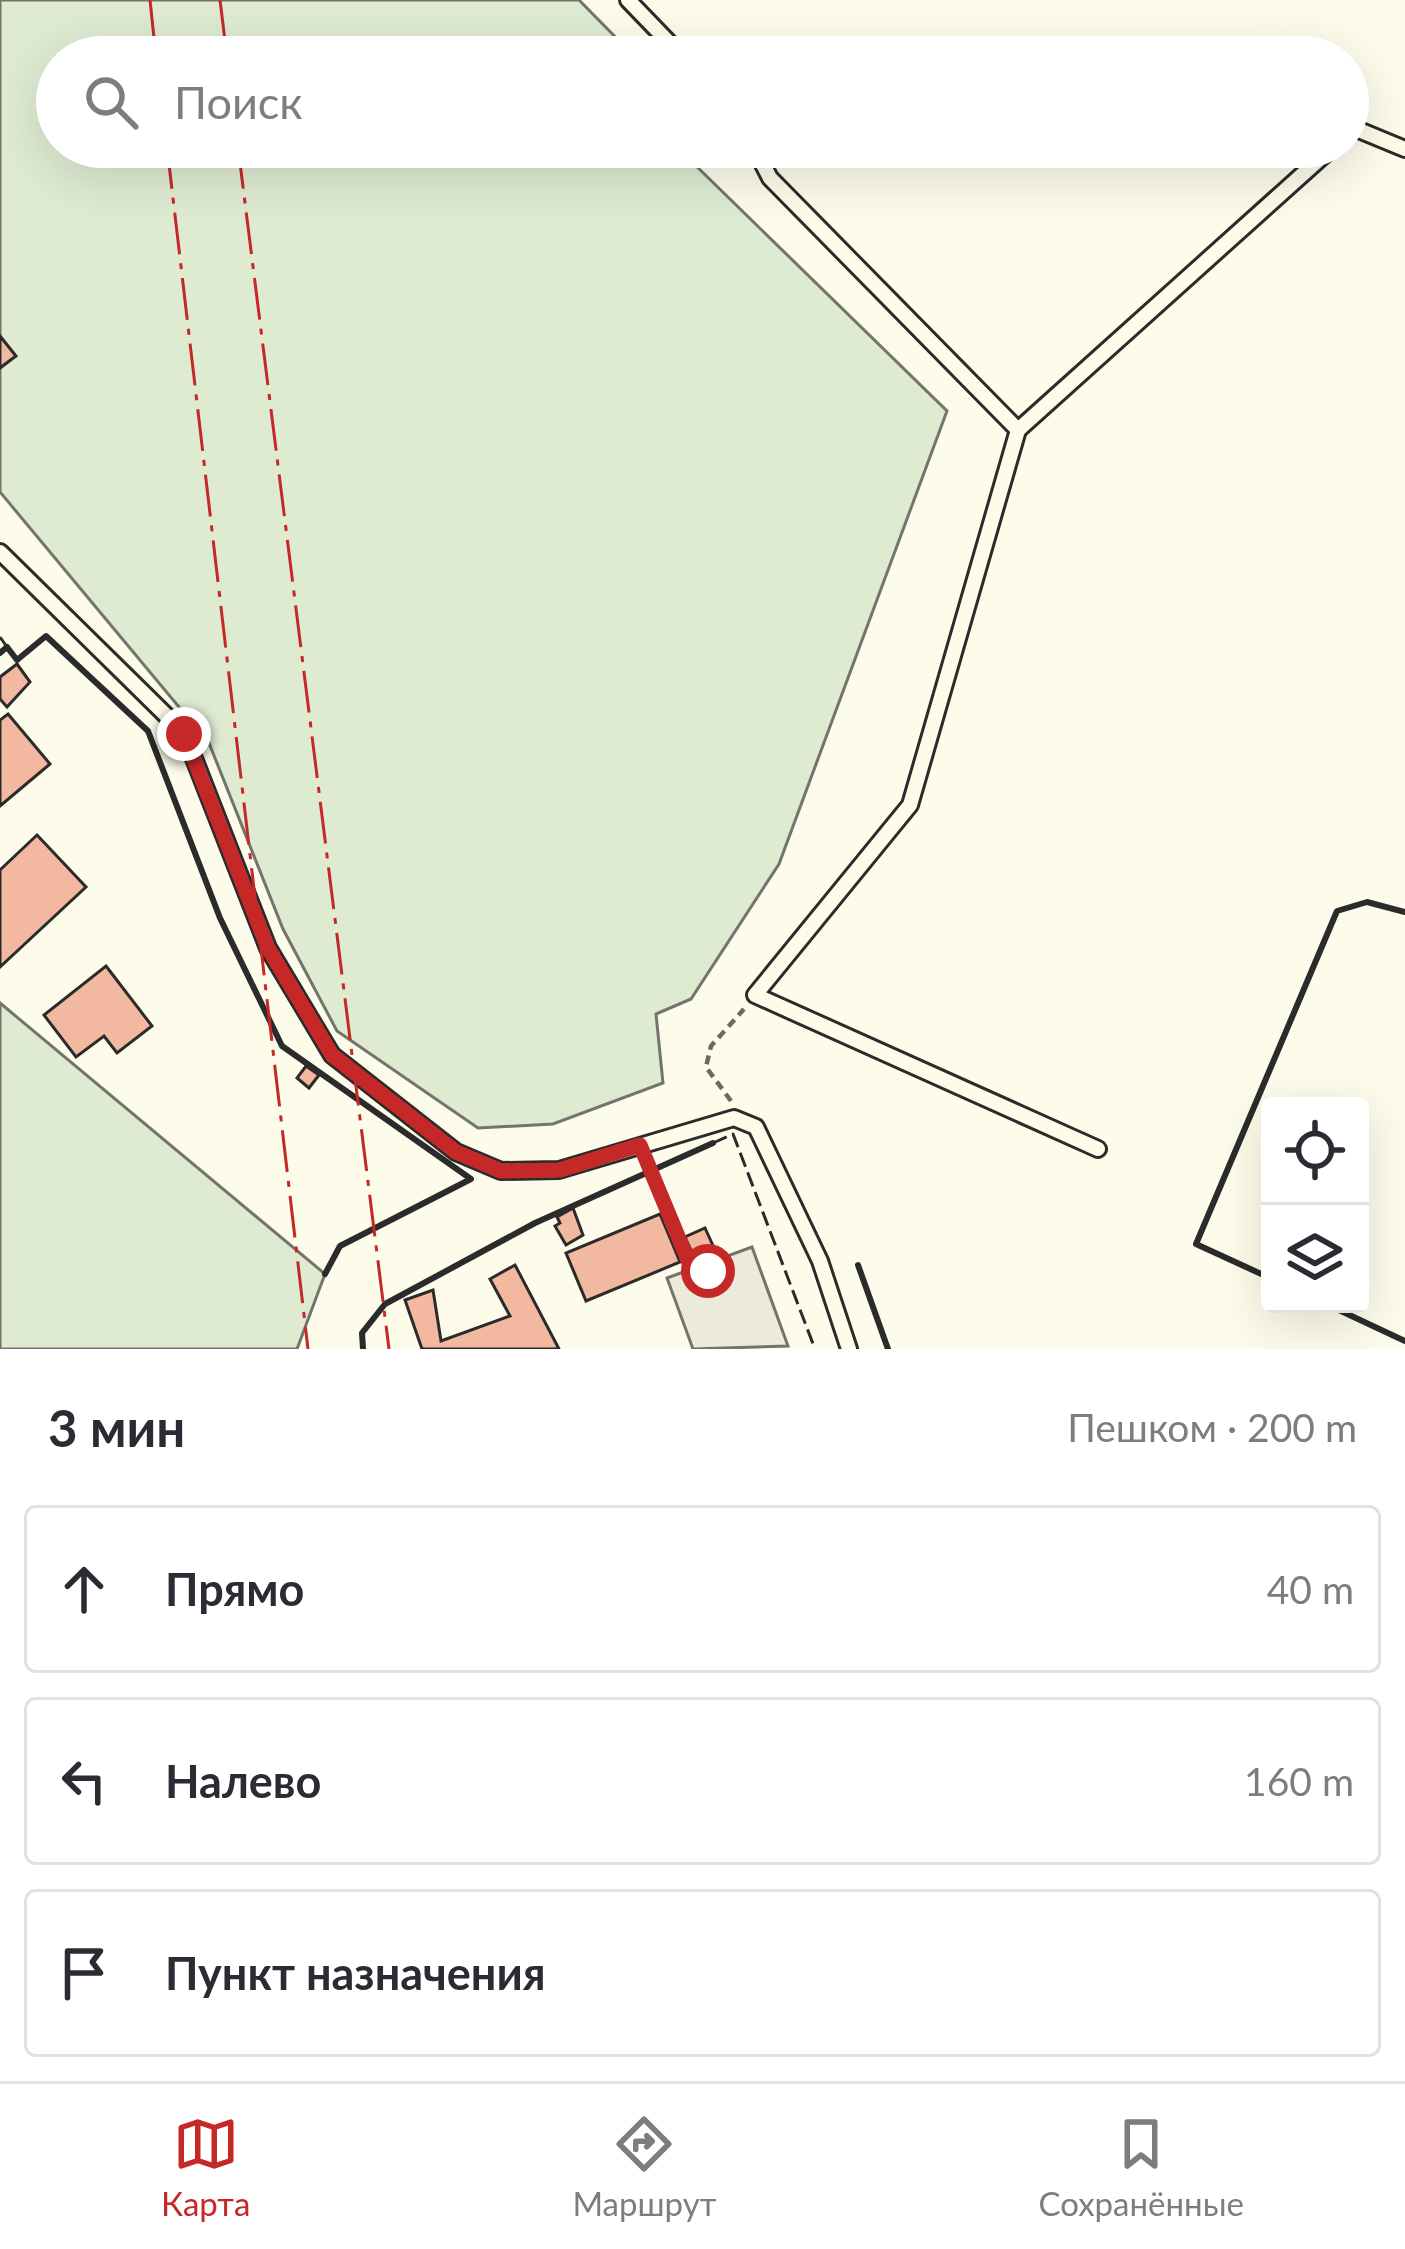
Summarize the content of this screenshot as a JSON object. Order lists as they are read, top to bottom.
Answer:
{
  "page": {
    "search": "Поиск",
    "heading": ["3 мин", "Пешком · 200 m"],
    "list": [
      ["Прямо", "40 m"],
      ["Налево", "160 m"],
      "Пункт назначения"
    ],
    "nav": ["Карта", "Маршрут", "Сохранённые"]
  }
}
